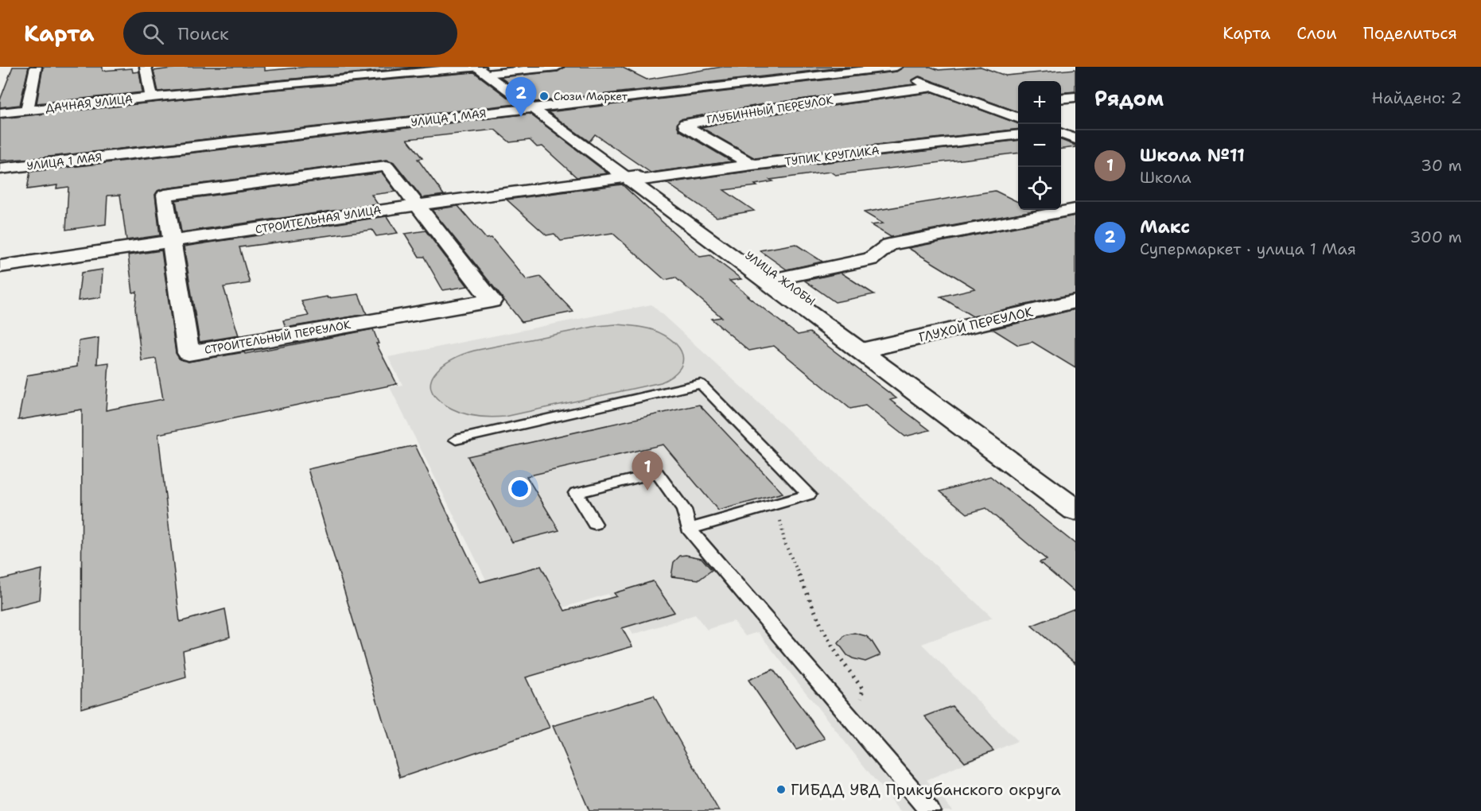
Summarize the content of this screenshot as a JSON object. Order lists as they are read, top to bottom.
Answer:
{
  "streets": {
    "street": [
      "ДАЧНАЯ УЛИЦА",
      "ГЛУБИННЫЙ ПЕРЕУЛОК",
      "УЛИЦА 1 МАЯ",
      "ТУПИК КРУГЛИКА",
      "СТРОИТЕЛЬНАЯ УЛИЦА",
      "УЛИЦА ЖЛОБЫ",
      "ГЛУХОЙ ПЕРЕУЛОК",
      "СТРОИТЕЛЬНЫЙ ПЕРЕУЛОК"
    ]
  },
  "crossings": [
    ["ДАЧНАЯ УЛИЦА", "УЛИЦА ЖЛОБЫ"],
    ["ГЛУБИННЫЙ ПЕРЕУЛОК", "ТУПИК КРУГЛИКА"],
    ["УЛИЦА 1 МАЯ", "УЛИЦА ЖЛОБЫ"],
    ["ТУПИК КРУГЛИКА", "СТРОИТЕЛЬНАЯ УЛИЦА"],
    ["ТУПИК КРУГЛИКА", "УЛИЦА ЖЛОБЫ"],
    ["СТРОИТЕЛЬНАЯ УЛИЦА", "УЛИЦА ЖЛОБЫ"],
    ["СТРОИТЕЛЬНАЯ УЛИЦА", "СТРОИТЕЛЬНЫЙ ПЕРЕУЛОК"],
    ["УЛИЦА ЖЛОБЫ", "ГЛУХОЙ ПЕРЕУЛОК"]
  ],
  "places": ["Сюзи Маркет", "ГИБДД УВД Прикубанского округа"],
  "page": {
    "header": "Карта",
    "search": "Поиск",
    "nav": ["Карта", "Слои", "Поделиться"],
    "heading": ["Рядом", "Найдено: 2"],
    "pins": ["2", "1"],
    "map_buttons": ["+", "−"],
    "list": [
      {
        "mark": "1",
        "name": "Школа №11",
        "note": "Школа",
        "value": "30 m"
      },
      {
        "mark": "2",
        "name": "Макс",
        "note": "Супермаркет · улица 1 Мая",
        "value": "300 m"
      }
    ]
  }
}
